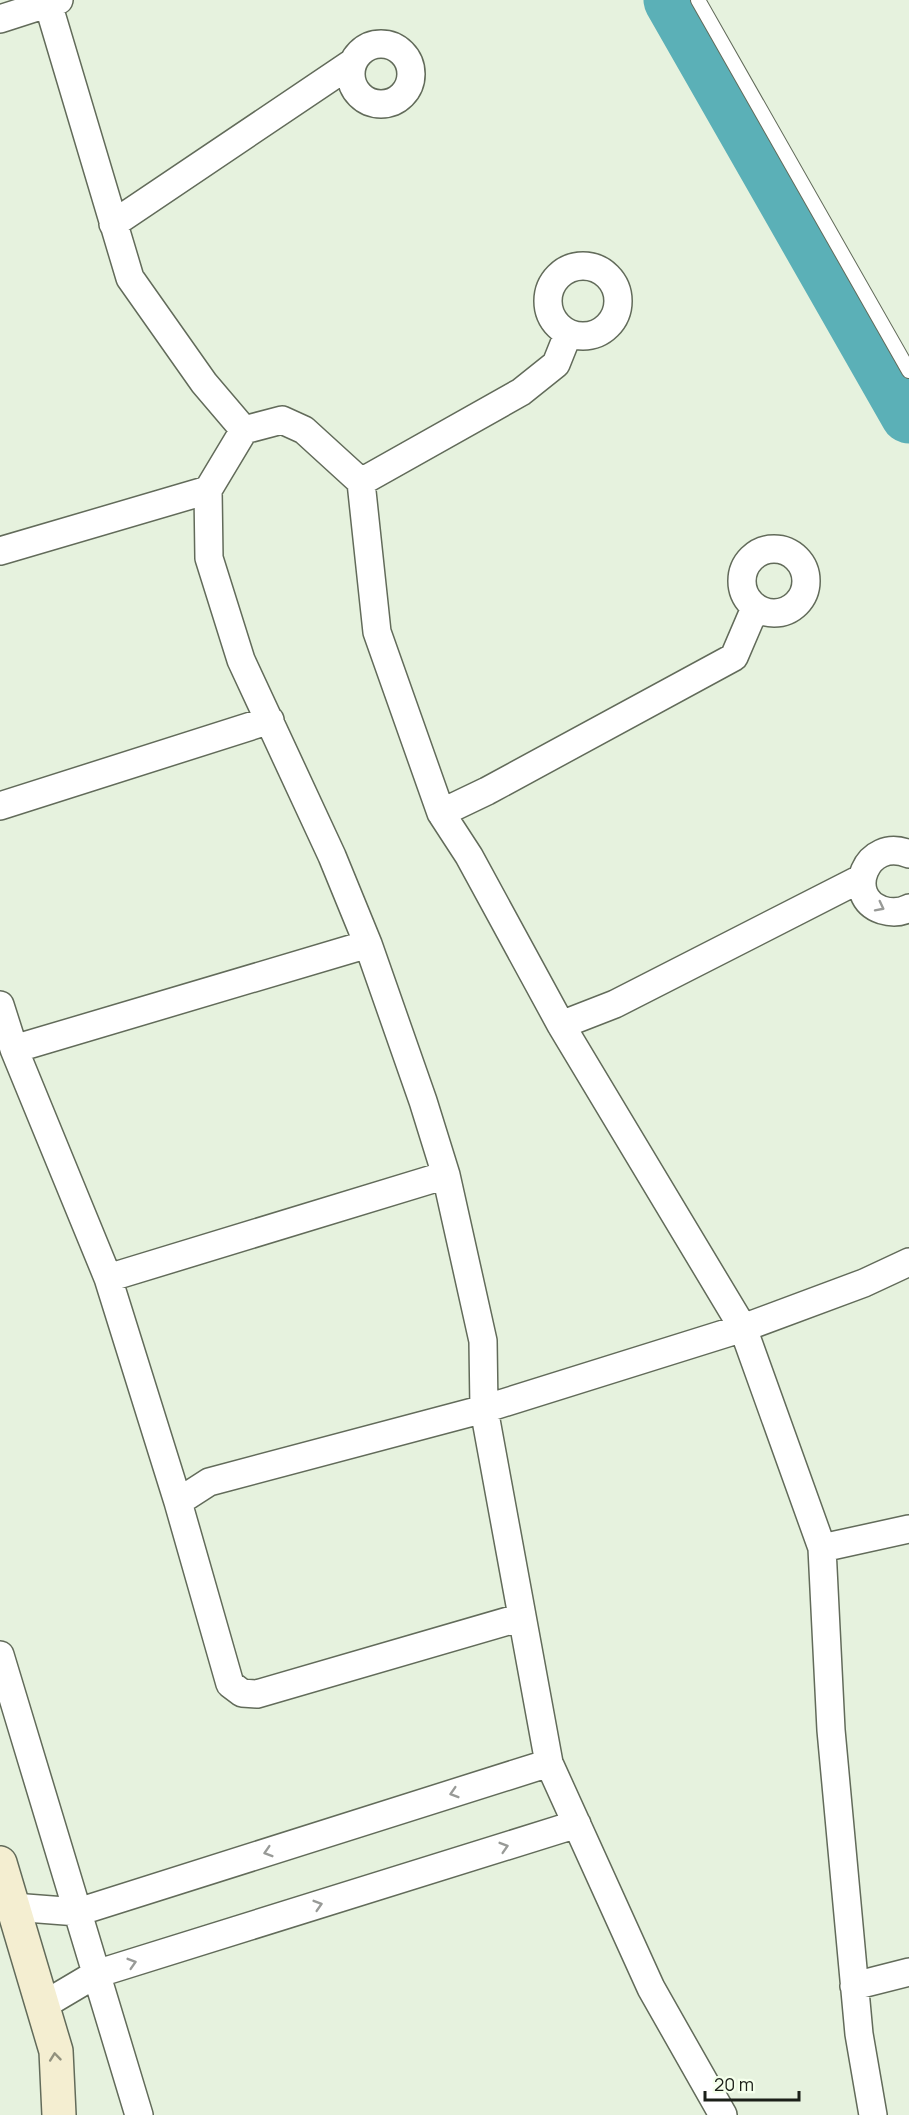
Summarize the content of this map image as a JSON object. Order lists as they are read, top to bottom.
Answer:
{
  "scale_bar": "20 m"
}
